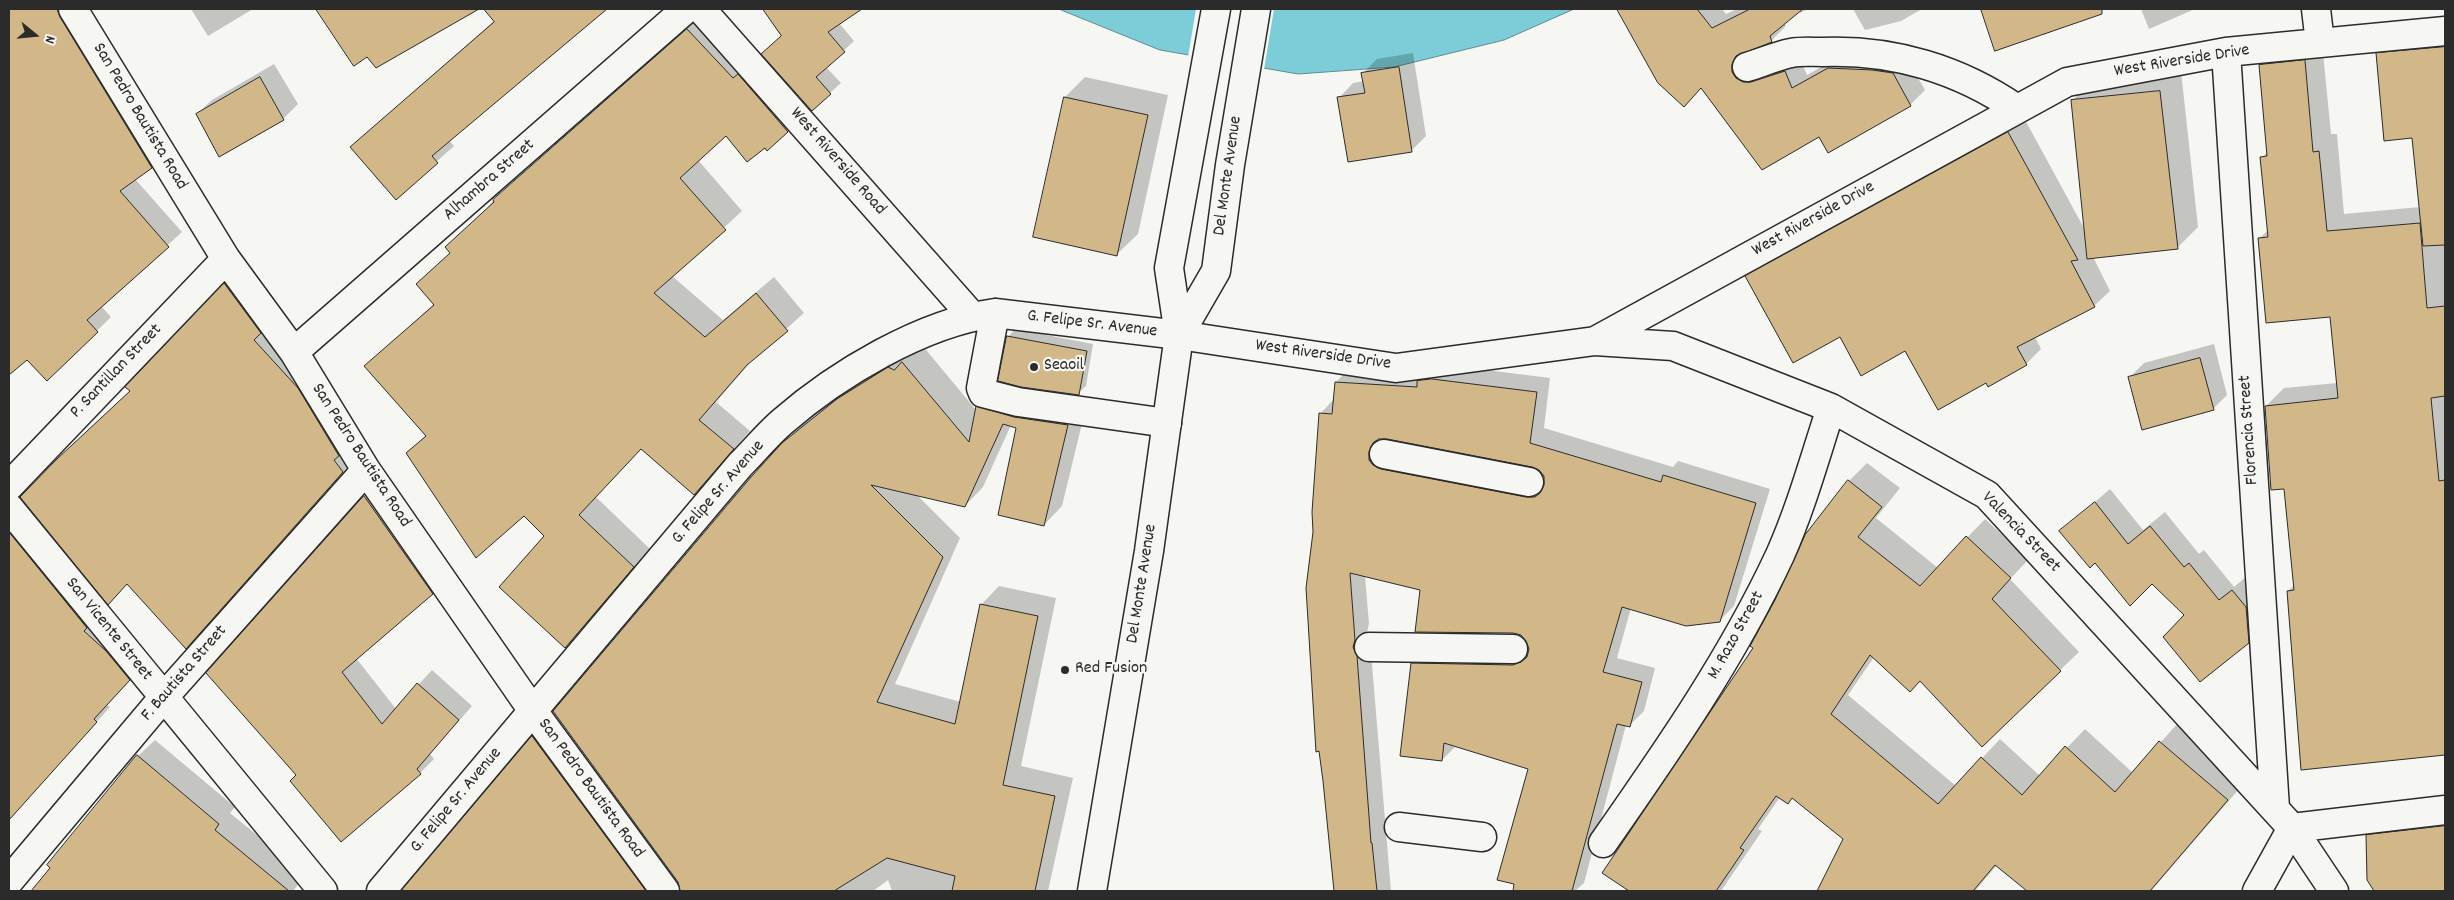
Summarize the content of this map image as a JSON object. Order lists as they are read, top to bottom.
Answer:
{
  "streets": {
    "street": [
      "West Riverside Drive",
      "San Pedro Bautista Road",
      "West Riverside Road",
      "Del Monte Avenue",
      "Alhambra Street",
      "G. Felipe Sr. Avenue",
      "P. Santillan Street",
      "Florencia Street",
      "Valencia Street",
      "San Vicente Street",
      "M. Razo Street",
      "F. Bautista Street"
    ]
  },
  "crossings": [
    ["West Riverside Drive", "Del Monte Avenue"],
    ["West Riverside Drive", "G. Felipe Sr. Avenue"],
    ["West Riverside Drive", "Florencia Street"],
    ["West Riverside Drive", "Valencia Street"],
    ["San Pedro Bautista Road", "Alhambra Street"],
    ["San Pedro Bautista Road", "G. Felipe Sr. Avenue"],
    ["San Pedro Bautista Road", "P. Santillan Street"],
    ["San Pedro Bautista Road", "F. Bautista Street"],
    ["West Riverside Road", "G. Felipe Sr. Avenue"],
    ["Del Monte Avenue", "G. Felipe Sr. Avenue"],
    ["Florencia Street", "Valencia Street"],
    ["Valencia Street", "M. Razo Street"],
    ["San Vicente Street", "F. Bautista Street"]
  ],
  "places": ["Seaoil", "Red Fusion"],
  "north": "right"
}
